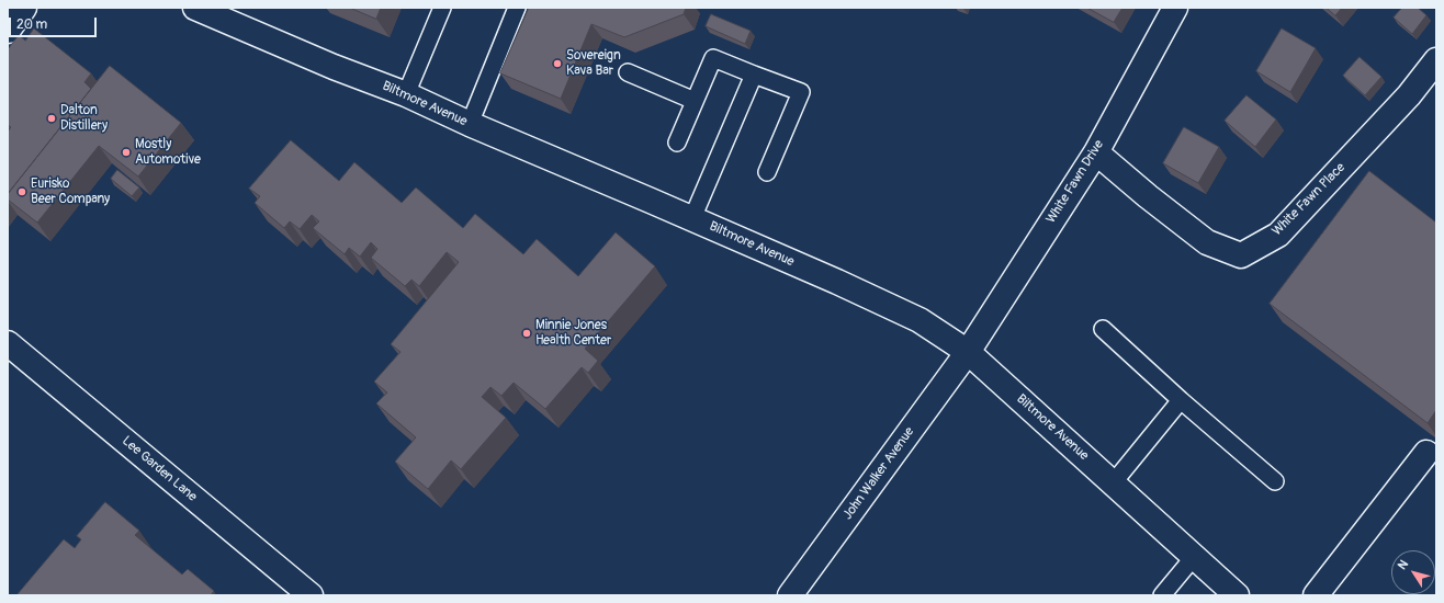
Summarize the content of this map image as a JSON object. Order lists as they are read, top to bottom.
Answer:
{
  "streets": {
    "street": [
      "Biltmore Avenue",
      "White Fawn Drive",
      "White Fawn Place",
      "Lee Garden Lane",
      "John Walker Avenue"
    ]
  },
  "crossings": [
    ["Biltmore Avenue", "White Fawn Drive"],
    ["Biltmore Avenue", "John Walker Avenue"],
    ["White Fawn Drive", "White Fawn Place"],
    ["White Fawn Drive", "John Walker Avenue"]
  ],
  "places": [
    "Sovereign Kava Bar",
    "Dalton Distillery",
    "Mostly Automotive",
    "Eurisko Beer Company",
    "Minnie Jones Health Center"
  ],
  "scale_bar": "20 m",
  "north": "top left"
}
